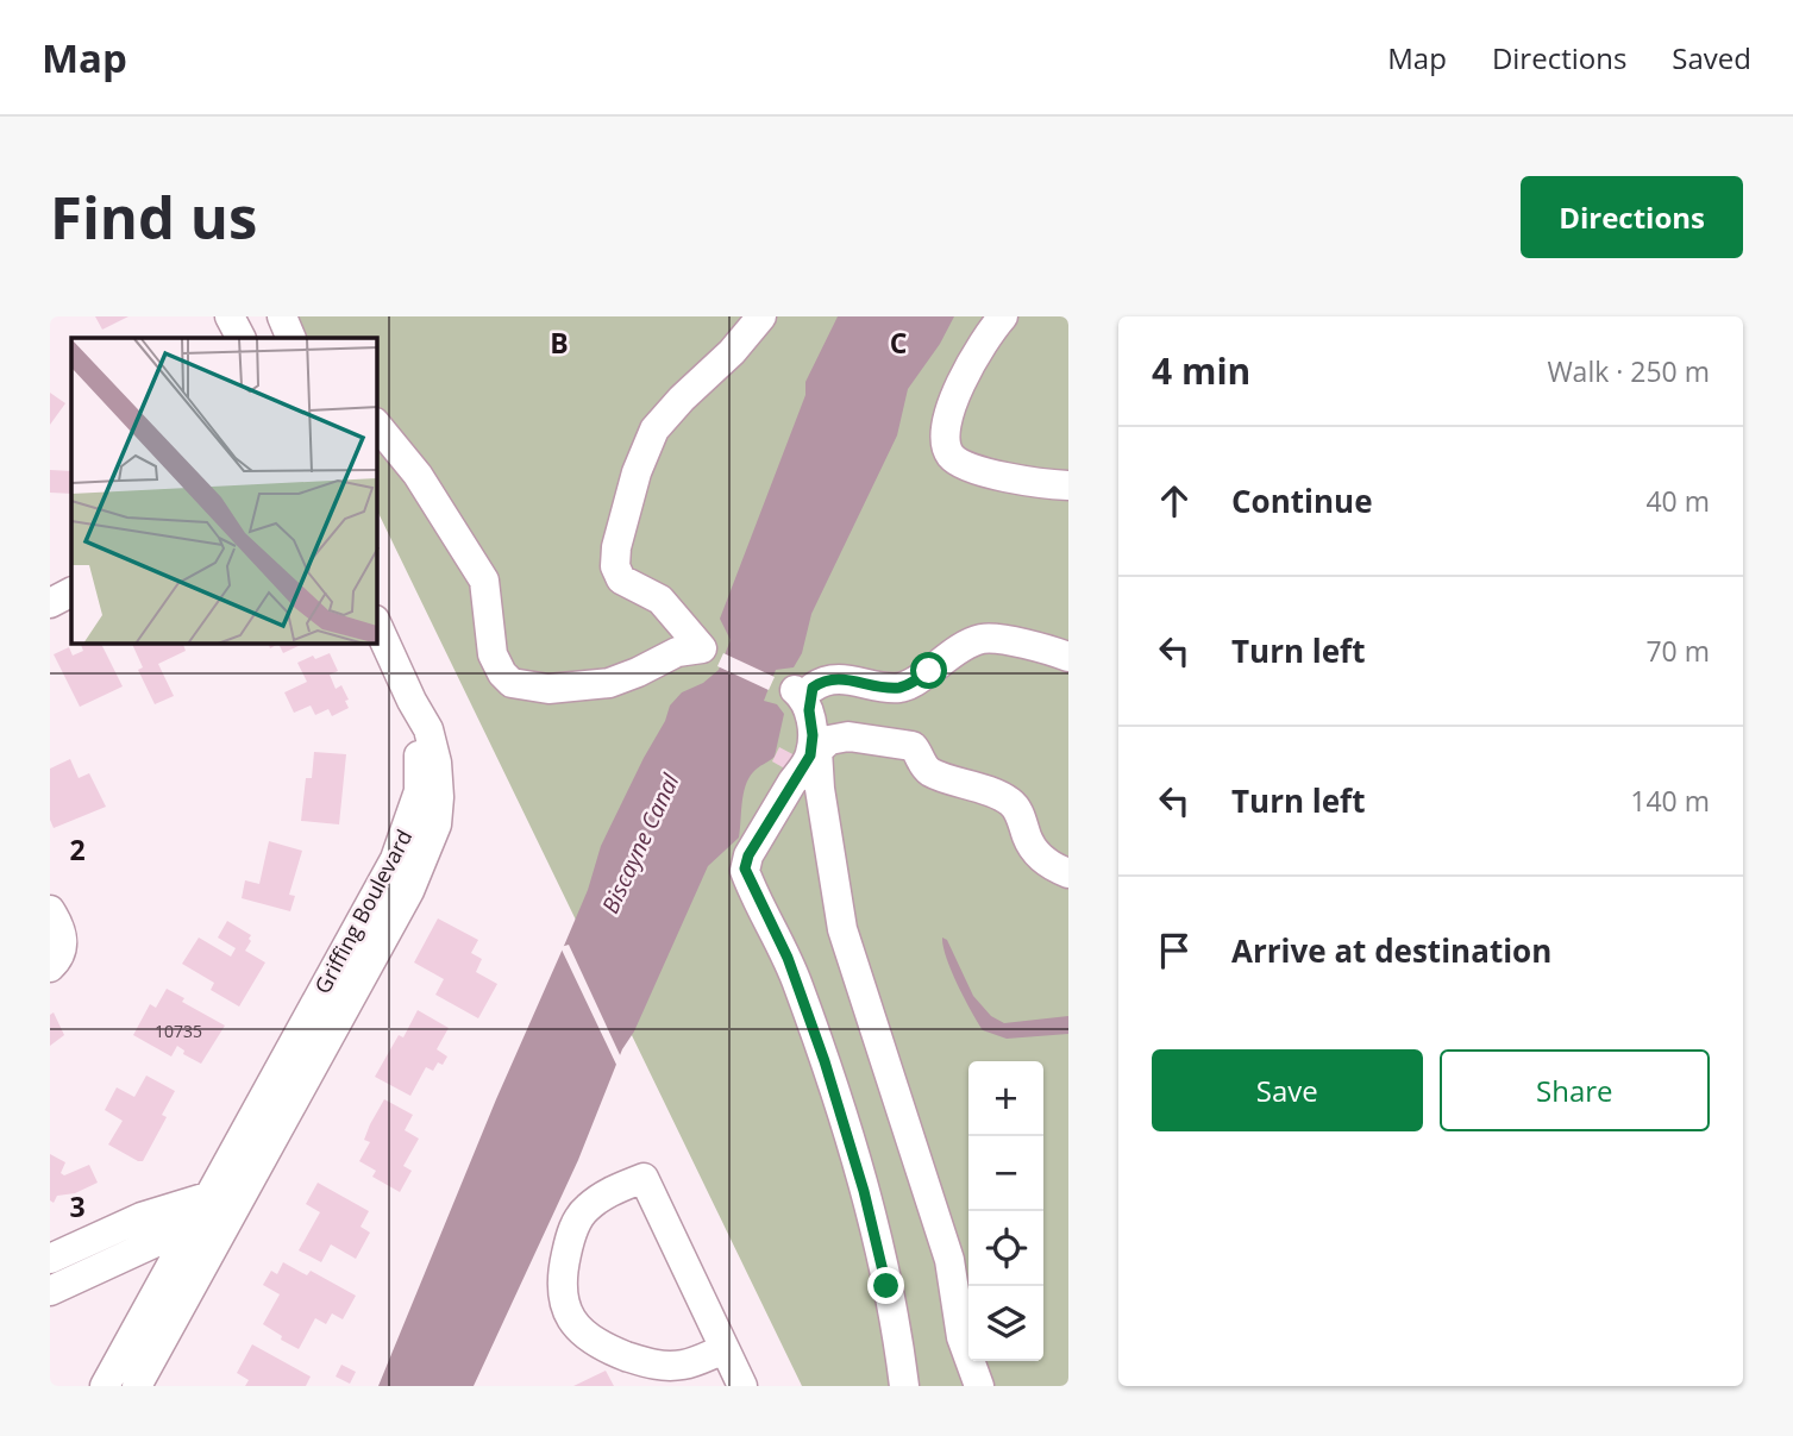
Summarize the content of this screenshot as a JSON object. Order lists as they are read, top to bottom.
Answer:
{
  "streets": {
    "street": ["Griffing Boulevard"]
  },
  "water": ["Biscayne Canal"],
  "house_numbers": ["10735"],
  "page": {
    "header": "Map",
    "nav": ["Map", "Directions", "Saved"],
    "buttons": [
      "Directions",
      ["Save", "Share"]
    ],
    "title": "Find us",
    "heading": ["4 min", "Walk · 250 m"],
    "list": [
      ["Continue", "40 m"],
      ["Turn left", "70 m"],
      ["Turn left", "140 m"],
      "Arrive at destination"
    ],
    "map_buttons": ["+", "−"]
  },
  "grid": {
    "columns": ["B", "C"],
    "rows": ["2", "3"]
  }
}
